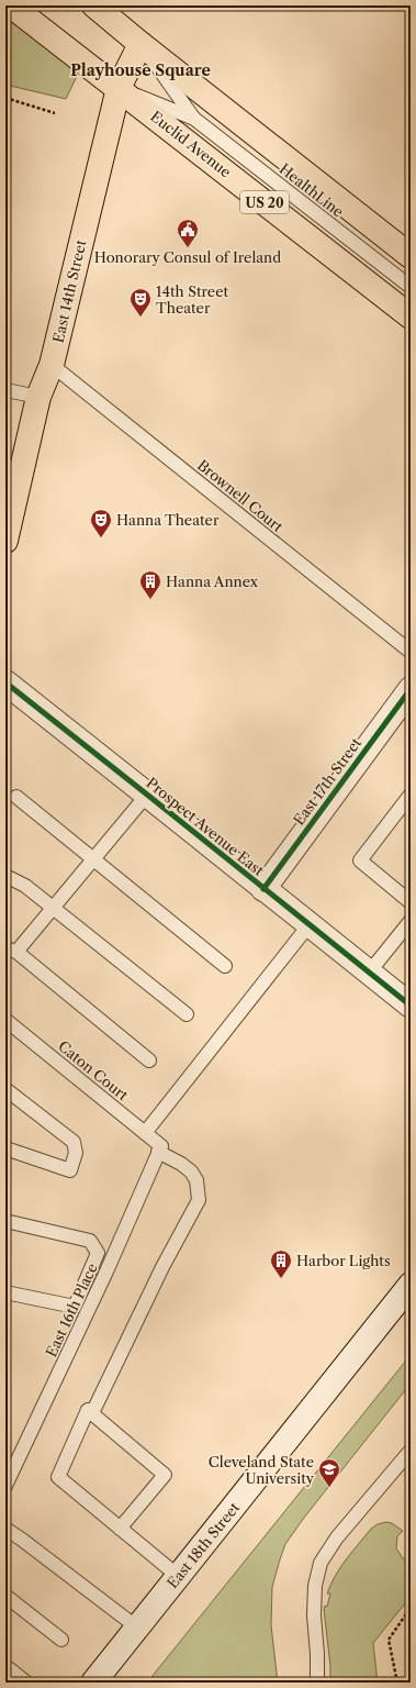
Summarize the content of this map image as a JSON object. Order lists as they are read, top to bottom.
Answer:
{
  "streets": {
    "main road": ["Euclid Avenue", "US 20", "East 14th Street"],
    "street": ["East 17th Street", "Prospect Avenue East", "East 18th Street"],
    "lane": [
      "HealthLine",
      "Brownell Court",
      "Caton Court",
      "East 16th Place"
    ]
  },
  "crossings": [
    ["Euclid Avenue", "HealthLine"],
    ["Euclid Avenue", "East 14th Street"],
    ["HealthLine", "East 14th Street"],
    ["East 14th Street", "Brownell Court"],
    ["East 17th Street", "Prospect Avenue East"],
    ["Caton Court", "East 16th Place"]
  ],
  "districts": ["Playhouse Square"],
  "places": {
    "public building": ["Honorary Consul of Ireland"],
    "theatre": ["14th Street Theater", "Hanna Theater"],
    "building": ["Hanna Annex", "Harbor Lights"],
    "school or university": ["Cleveland State University"]
  }
}
